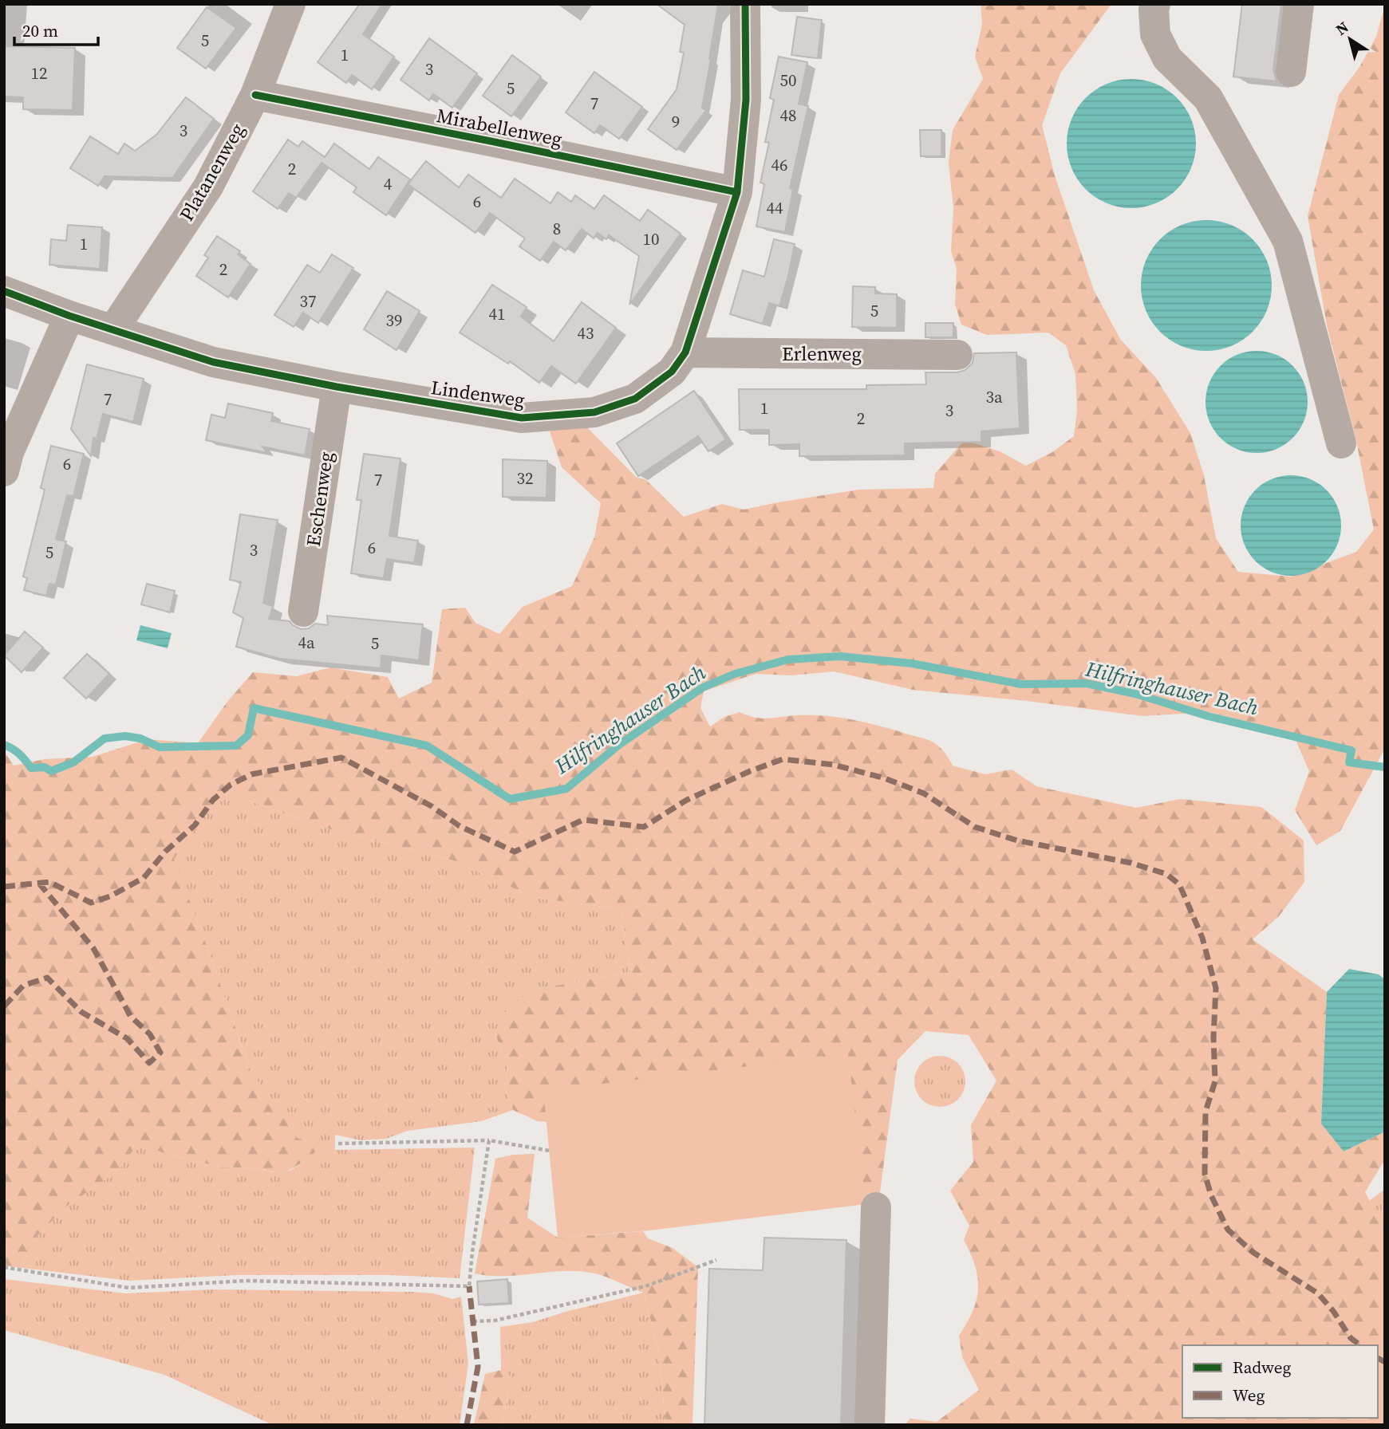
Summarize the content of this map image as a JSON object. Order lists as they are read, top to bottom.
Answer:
{
  "streets": {
    "street": [
      "Mirabellenweg",
      "Platanenweg",
      "Erlenweg",
      "Lindenweg",
      "Eschenweg"
    ]
  },
  "crossings": [
    ["Mirabellenweg", "Platanenweg"],
    ["Mirabellenweg", "Lindenweg"],
    ["Platanenweg", "Lindenweg"],
    ["Erlenweg", "Lindenweg"],
    ["Lindenweg", "Eschenweg"]
  ],
  "water": ["Hilfringhauser Bach"],
  "house_numbers": [
    "5",
    "1",
    "3",
    "12",
    "50",
    "5",
    "7",
    "48",
    "9",
    "3",
    "46",
    "2",
    "4",
    "6",
    "44",
    "8",
    "10",
    "1",
    "2",
    "37",
    "5",
    "41",
    "39",
    "43",
    "3a",
    "7",
    "1",
    "3",
    "2",
    "6",
    "32",
    "7",
    "6",
    "3",
    "5",
    "4a",
    "5"
  ],
  "legend": ["Radweg", "Weg"],
  "scale_bar": "20 m",
  "north": "top left"
}
